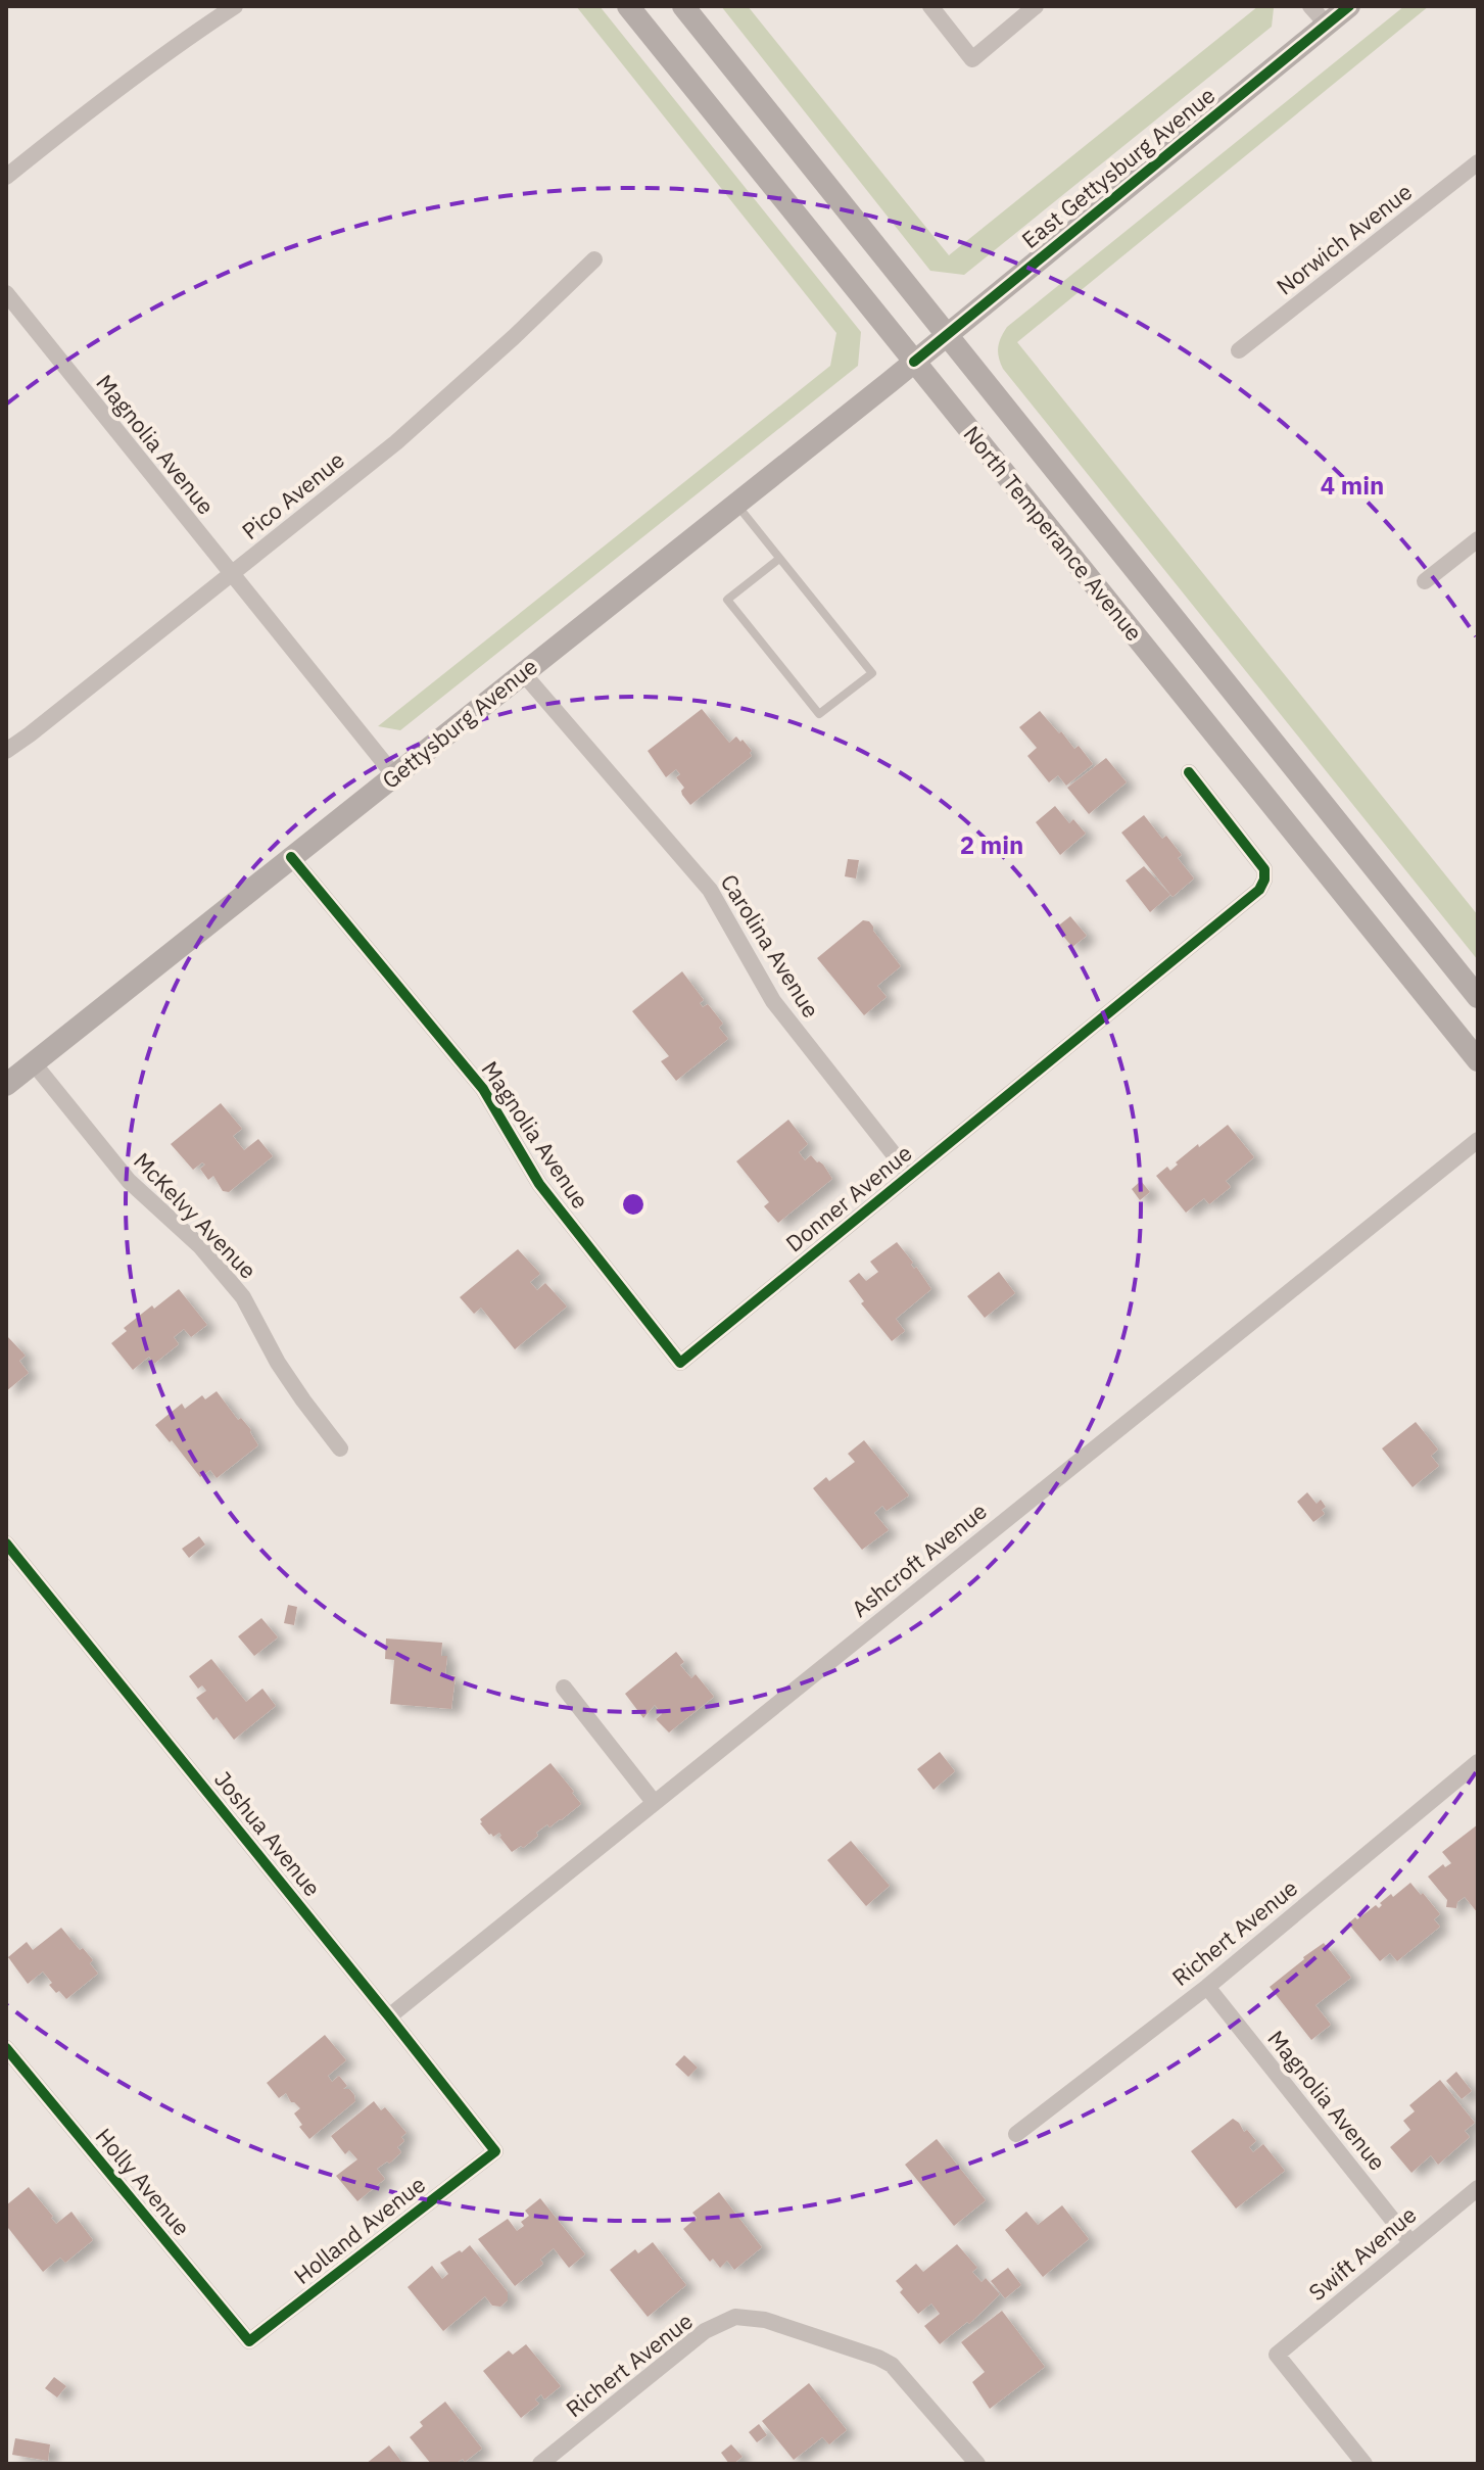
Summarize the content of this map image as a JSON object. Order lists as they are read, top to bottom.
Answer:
{
  "streets": {
    "main road": ["East Gettysburg Avenue", "North Temperance Avenue", "Gettysburg Avenue"],
    "street": [
      "Norwich Avenue",
      "Magnolia Avenue",
      "Pico Avenue",
      "Carolina Avenue",
      "Donner Avenue",
      "McKelvy Avenue",
      "Ashcroft Avenue",
      "Joshua Avenue",
      "Richert Avenue",
      "Holly Avenue",
      "Holland Avenue",
      "Swift Avenue"
    ]
  },
  "crossings": [
    ["East Gettysburg Avenue", "North Temperance Avenue"],
    ["East Gettysburg Avenue", "Gettysburg Avenue"],
    ["Magnolia Avenue", "Pico Avenue"],
    ["Magnolia Avenue", "Gettysburg Avenue"],
    ["Magnolia Avenue", "Donner Avenue"],
    ["Magnolia Avenue", "Richert Avenue"],
    ["Magnolia Avenue", "Swift Avenue"],
    ["North Temperance Avenue", "Gettysburg Avenue"],
    ["Gettysburg Avenue", "Carolina Avenue"],
    ["Gettysburg Avenue", "McKelvy Avenue"],
    ["Carolina Avenue", "Donner Avenue"],
    ["Ashcroft Avenue", "Joshua Avenue"],
    ["Joshua Avenue", "Holland Avenue"],
    ["Holly Avenue", "Holland Avenue"]
  ],
  "rings": ["4 min", "2 min"]
}
